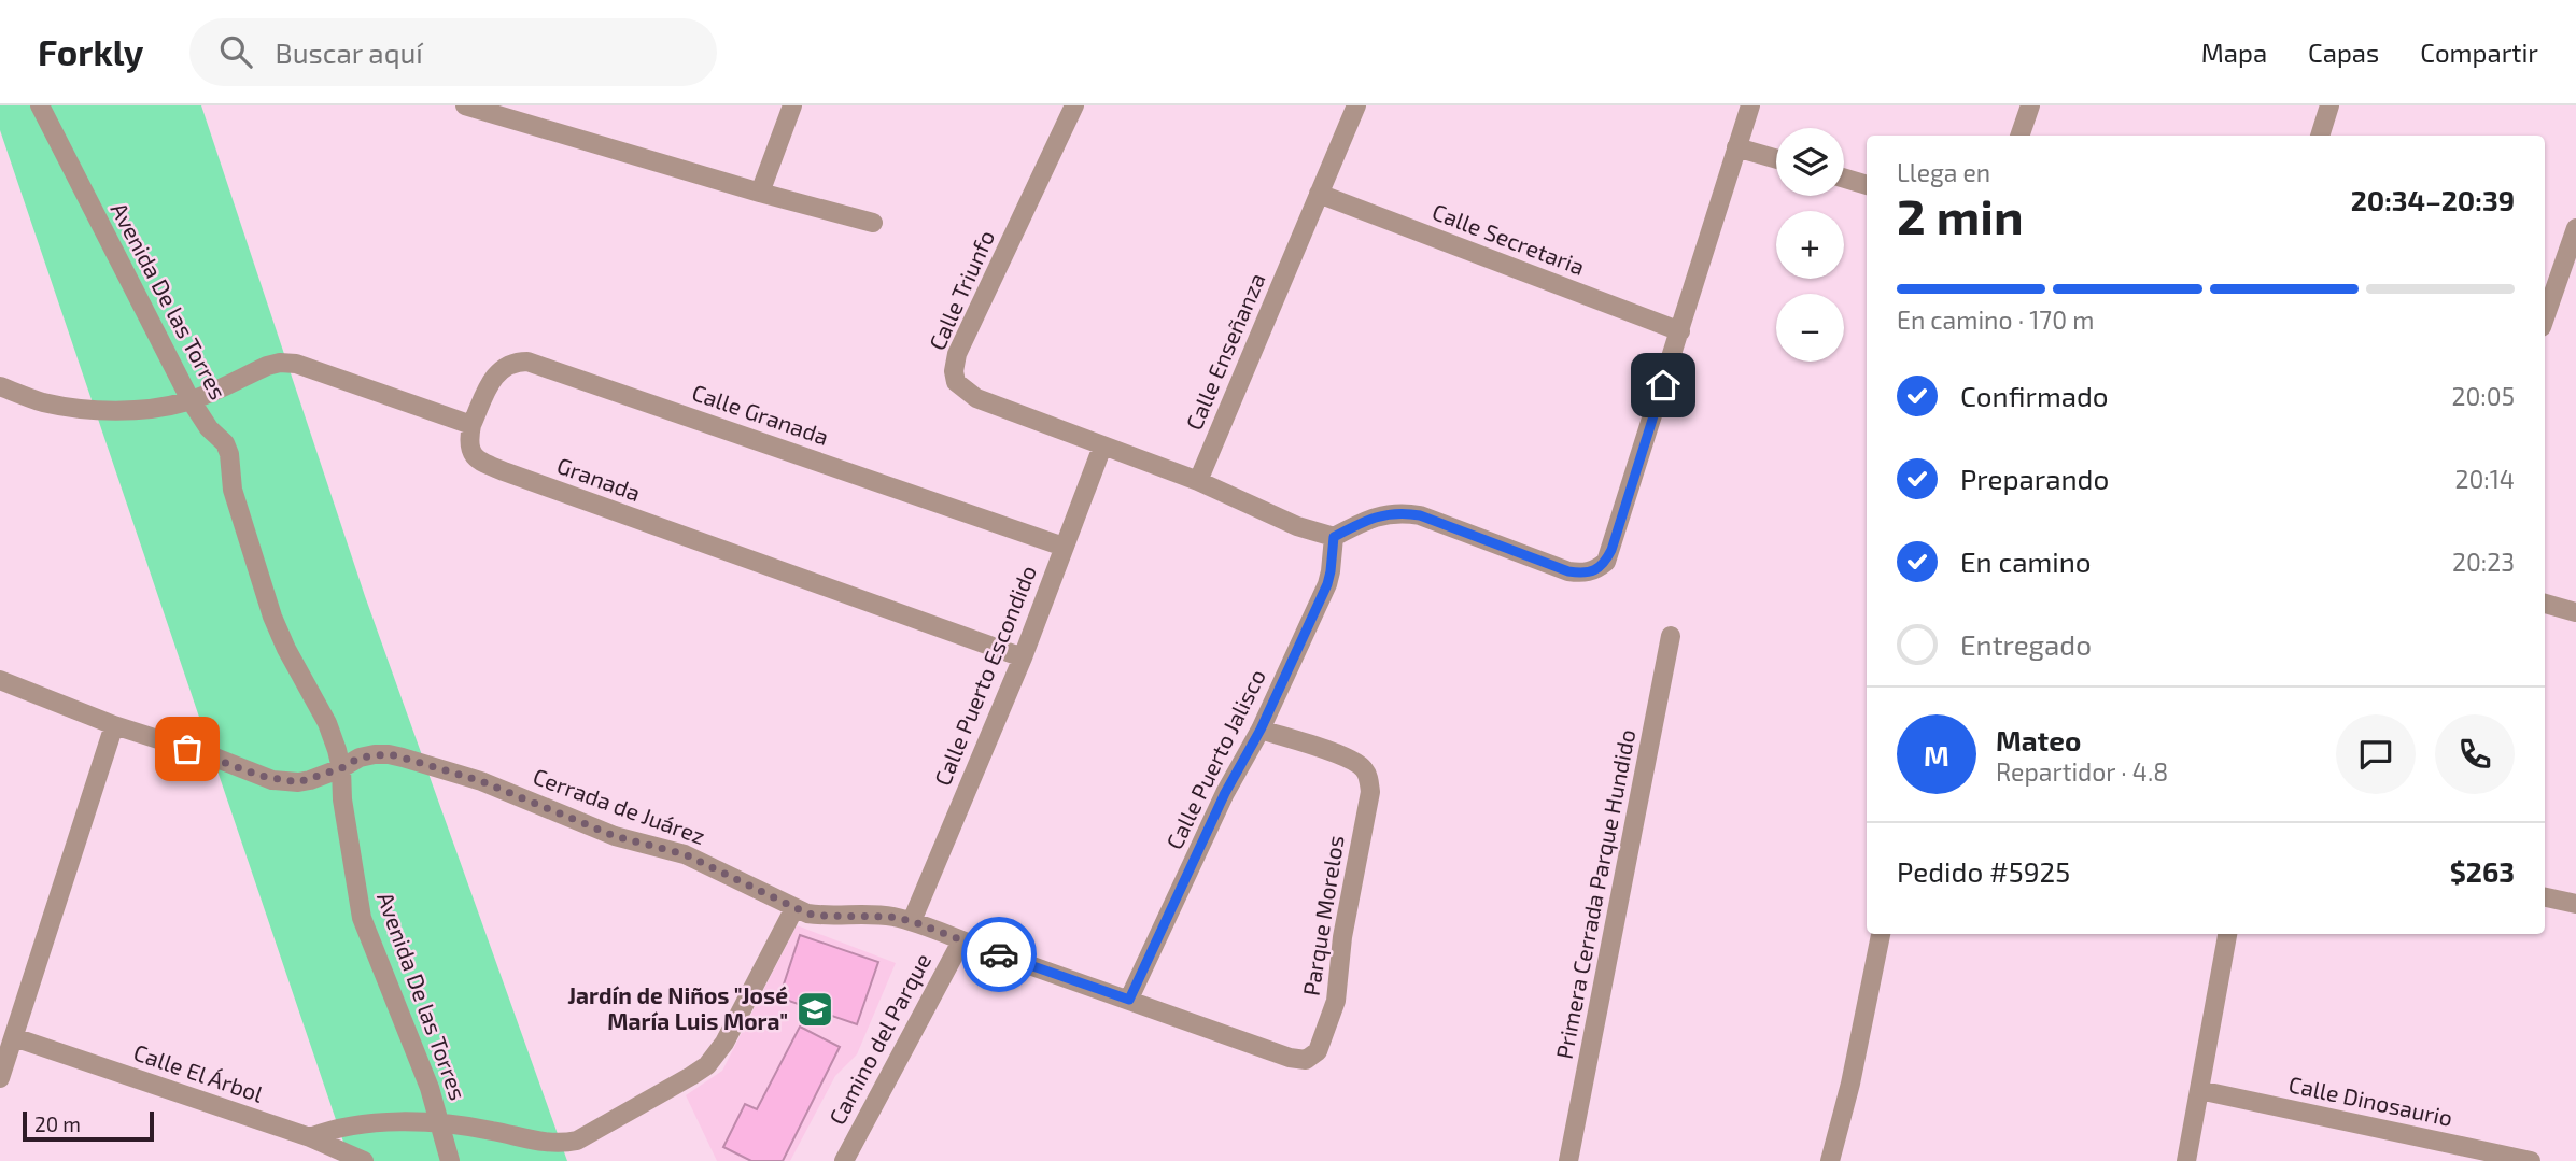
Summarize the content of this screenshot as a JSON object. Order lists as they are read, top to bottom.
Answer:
{
  "streets": {
    "street": [
      "Calle Secretaria",
      "Calle Triunfo",
      "Avenida De las Torres",
      "Calle Enseñanza",
      "Calle Granada",
      "Granada",
      "Calle Puerto Escondido",
      "Calle Puerto Jalisco",
      "Cerrada de Juárez",
      "Primera Cerrada Parque Hundido",
      "Parque Morelos",
      "Camino del Parque",
      "Calle El Árbol",
      "Calle Dinosaurio"
    ]
  },
  "crossings": [
    ["Calle Secretaria", "Calle Enseñanza"],
    ["Calle Triunfo", "Calle Enseñanza"],
    ["Calle Triunfo", "Calle Puerto Escondido"],
    ["Avenida De las Torres", "Cerrada de Juárez"],
    ["Calle Granada", "Granada"],
    ["Calle Granada", "Calle Puerto Escondido"],
    ["Granada", "Calle Puerto Escondido"],
    ["Calle Puerto Escondido", "Cerrada de Juárez"],
    ["Calle Puerto Jalisco", "Cerrada de Juárez"],
    ["Calle Puerto Jalisco", "Parque Morelos"],
    ["Cerrada de Juárez", "Parque Morelos"],
    ["Cerrada de Juárez", "Camino del Parque"]
  ],
  "places": {
    "school or university": ["Jardín de Niños \"José María Luis Mora\""]
  },
  "scale_bar": "20 m",
  "page": {
    "header": "Forkly",
    "search": "Buscar aquí",
    "nav": ["Mapa", "Capas", "Compartir"],
    "map_buttons": ["+", "−"],
    "heading": ["2 min", "Llega en", "20:34–20:39"],
    "panel": [
      "Mateo",
      "Repartidor · 4.8",
      "Pedido #5925",
      "$263"
    ],
    "bar": "En camino · 170 m",
    "list": [
      ["Confirmado", "20:05"],
      ["Preparando", "20:14"],
      ["En camino", "20:23"],
      "Entregado"
    ],
    "round": "M",
    "scale": "20 m"
  }
}
